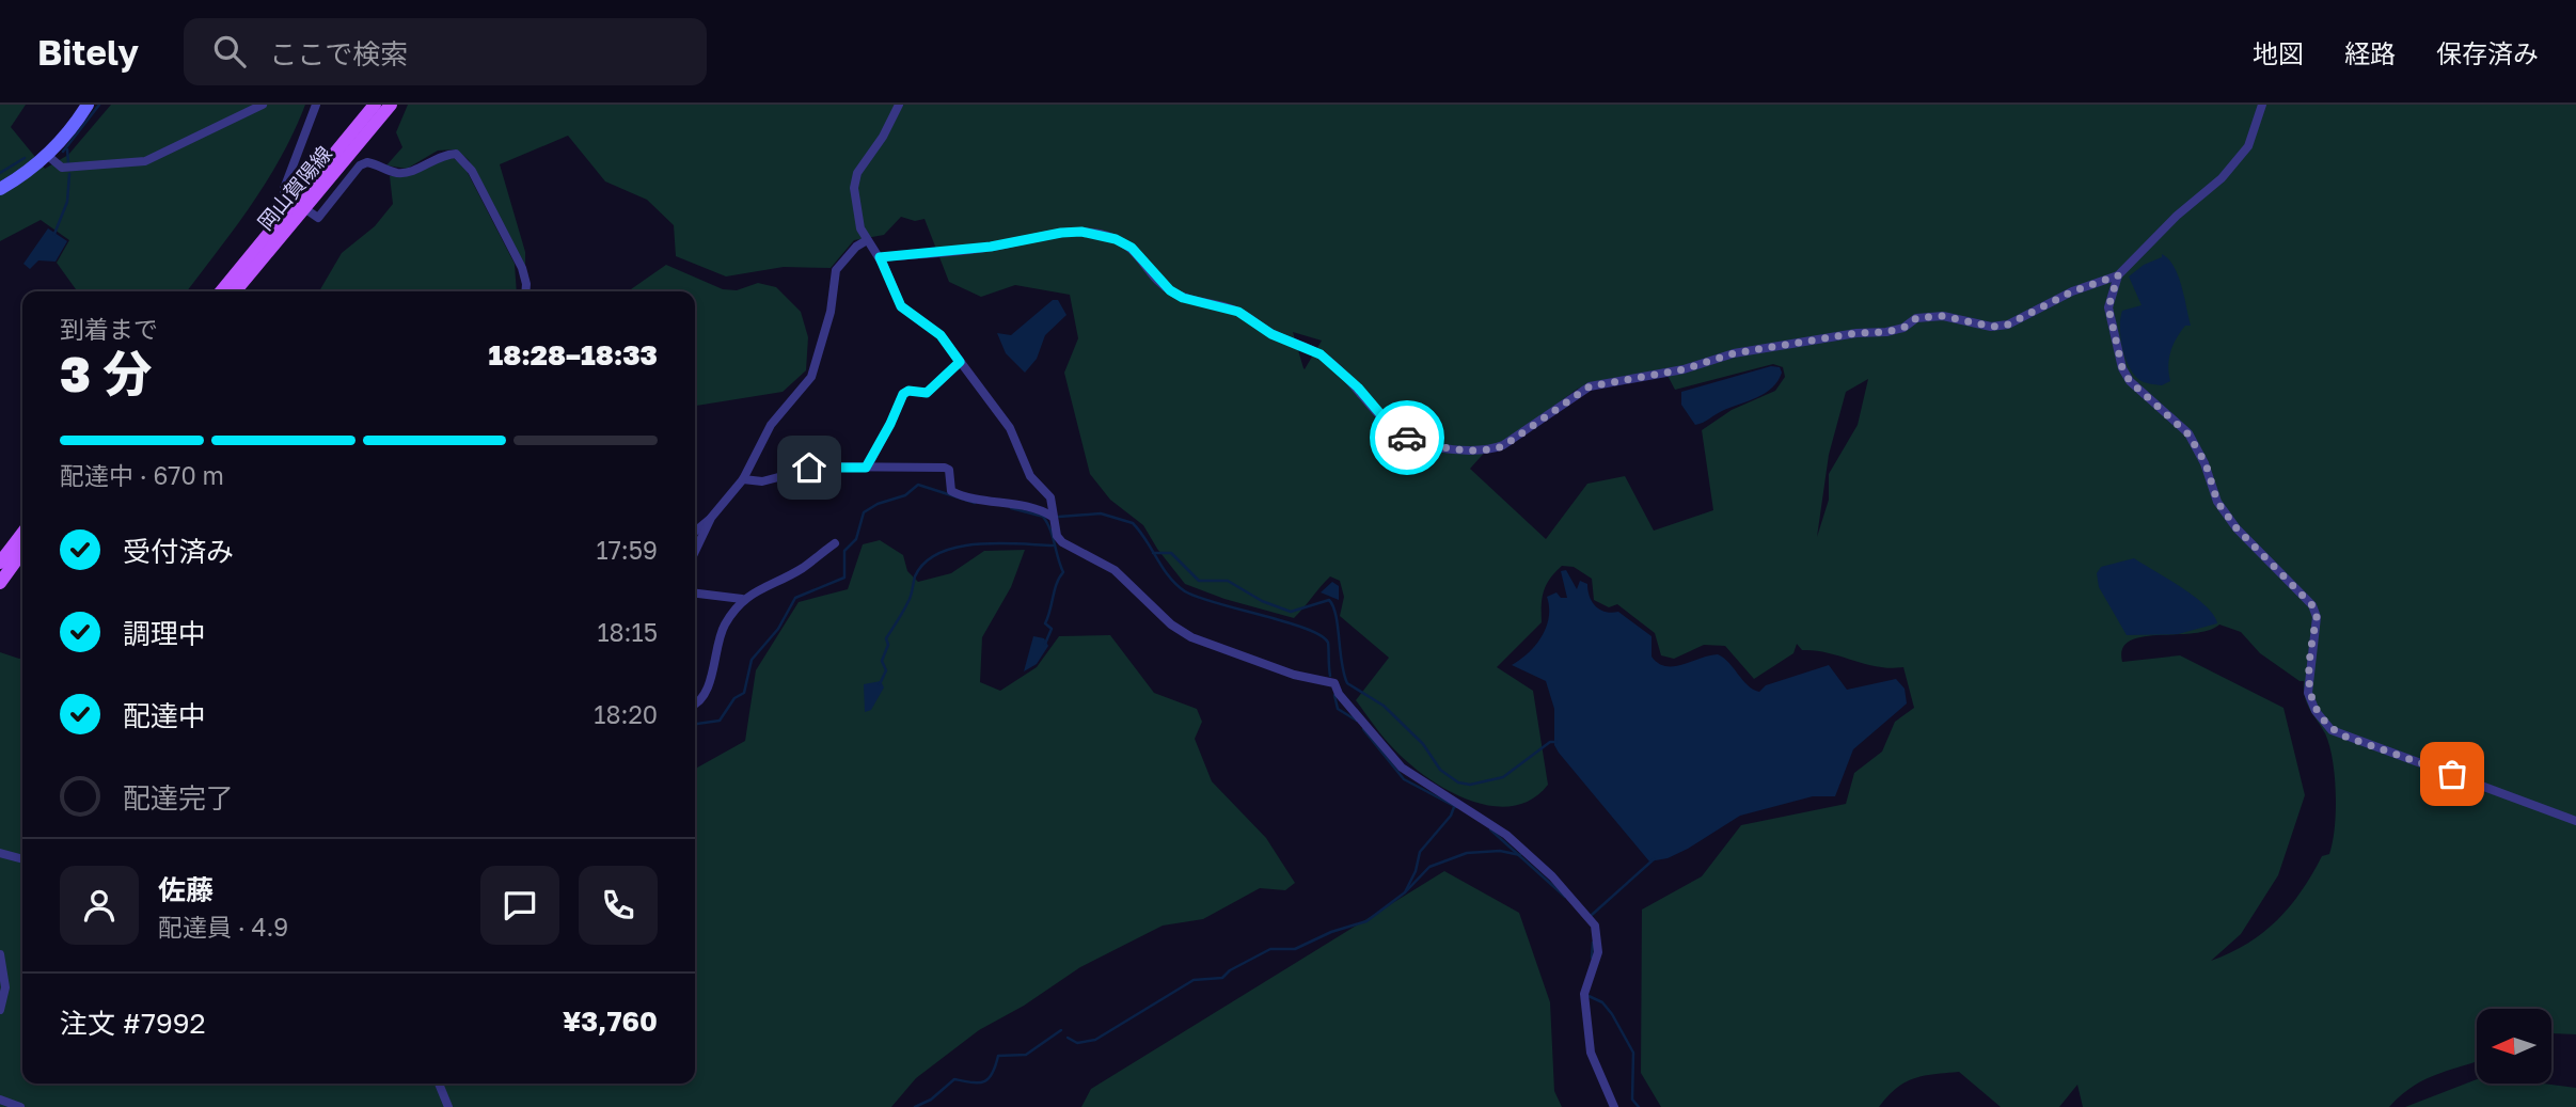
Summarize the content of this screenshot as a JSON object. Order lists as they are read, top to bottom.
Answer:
{
  "streets": {
    "main road": ["岡山賀陽線"]
  },
  "north": "left",
  "page": {
    "header": "Bitely",
    "search": "ここで検索",
    "nav": ["地図", "経路", "保存済み"],
    "heading": ["3 分", "到着まで", "18:28–18:33"],
    "panel": [
      "佐藤",
      "配達員 · 4.9",
      "注文 #7992",
      "¥3,760"
    ],
    "bar": "配達中 · 670 m",
    "list": [
      ["受付済み", "17:59"],
      ["調理中", "18:15"],
      ["配達中", "18:20"],
      "配達完了"
    ]
  }
}
